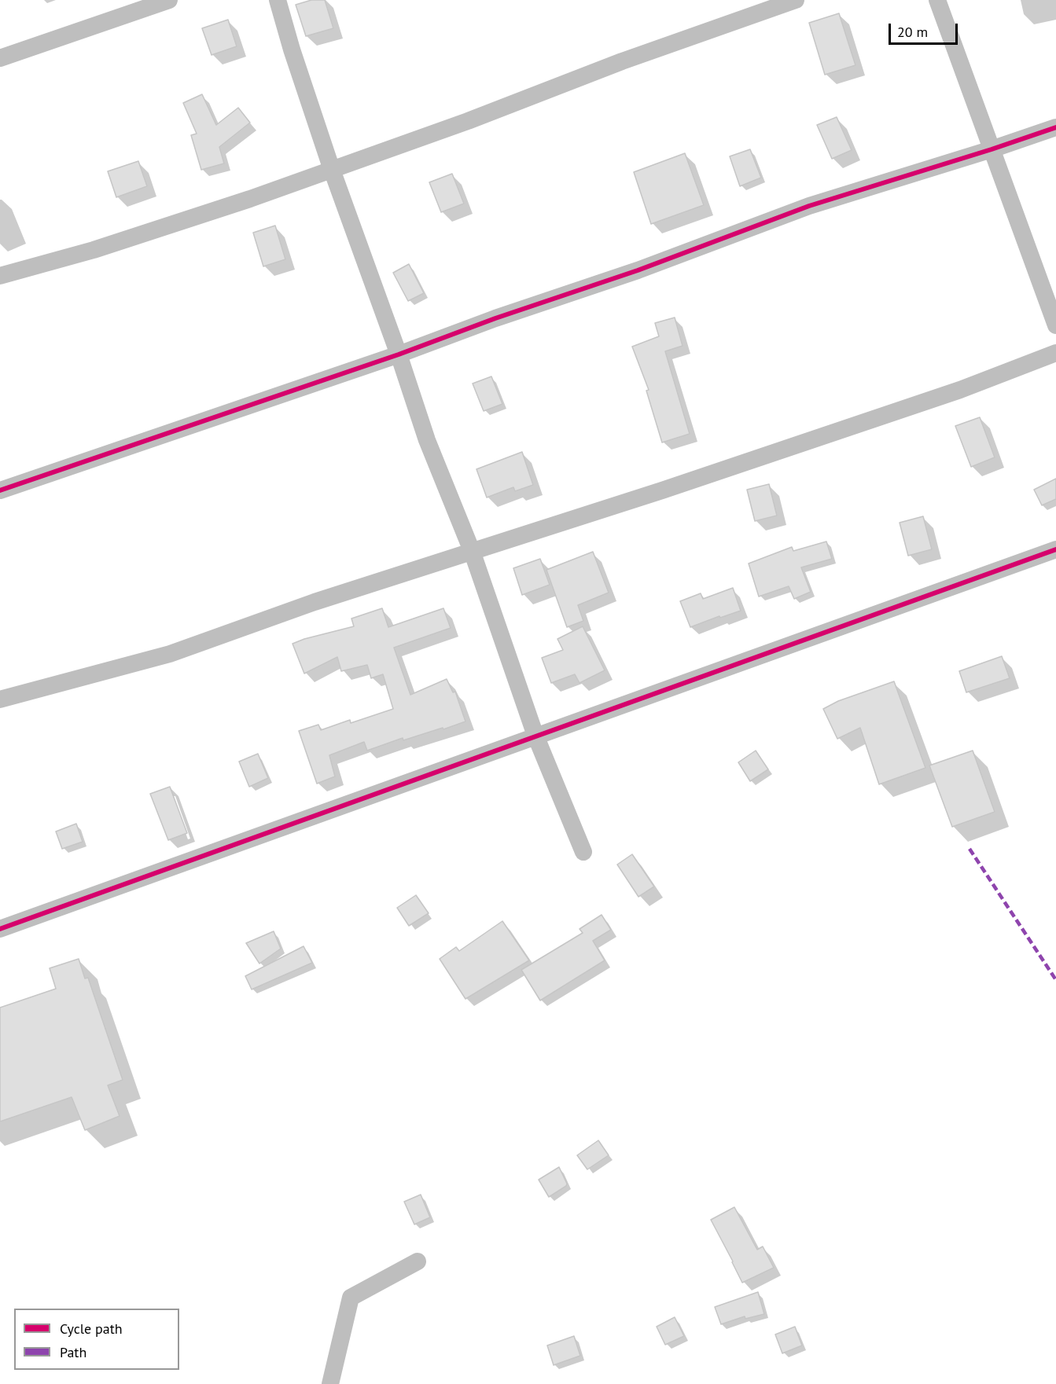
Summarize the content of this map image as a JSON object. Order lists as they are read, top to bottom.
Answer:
{
  "legend": ["Cycle path", "Path"],
  "scale_bar": "20 m"
}
